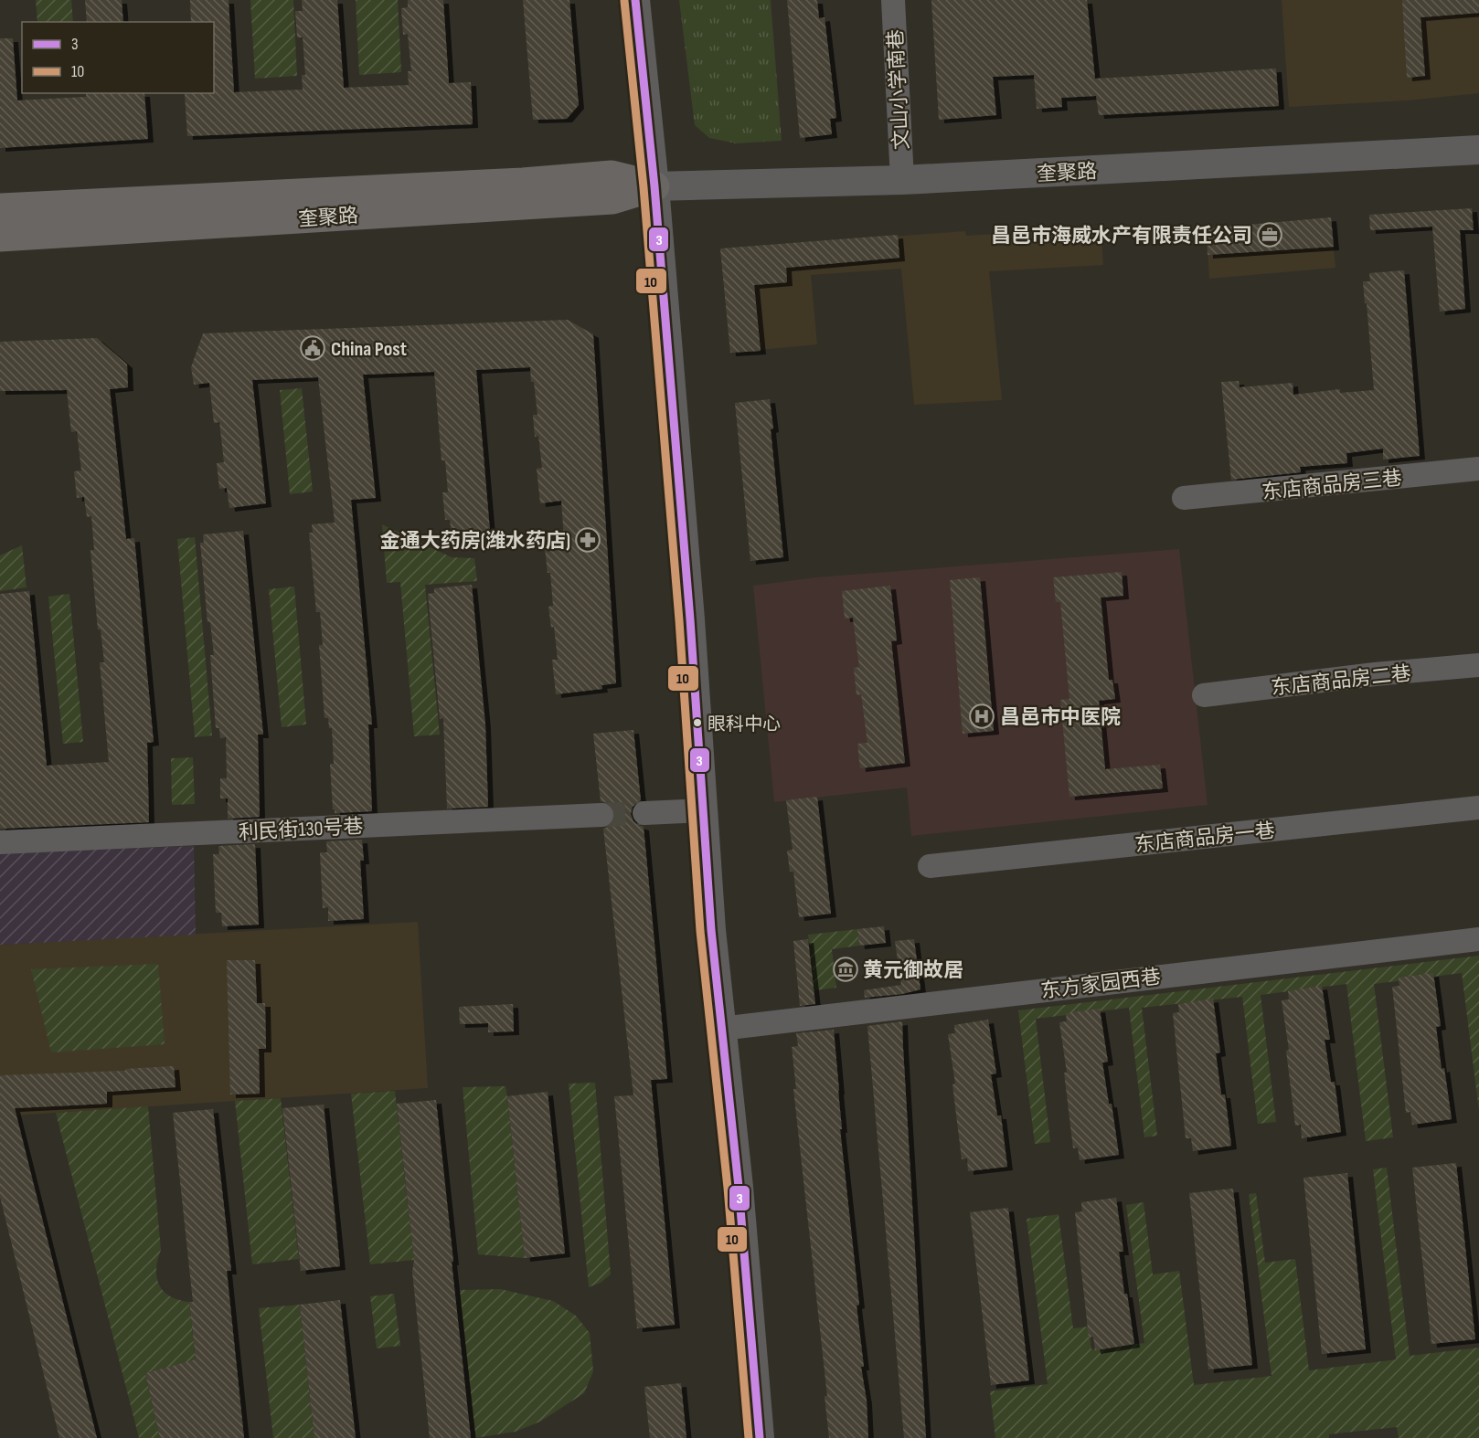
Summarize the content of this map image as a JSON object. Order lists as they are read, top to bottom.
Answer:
{
  "streets": {
    "main road": ["奎聚路"],
    "street": [
      "文山小学南巷",
      "东店商品房三巷",
      "东店商品房二巷",
      "利民街130号巷",
      "东店商品房一巷",
      "东方家园西巷"
    ]
  },
  "crossings": [
    ["文山小学南巷", "奎聚路"]
  ],
  "places": {
    "office": ["昌邑市海威水产有限责任公司"],
    "public building": ["China Post"],
    "pharmacy": ["金通大药房(潍水药店)"],
    "hospital": ["昌邑市中医院"],
    "other": ["眼科中心"],
    "museum": ["黄元御故居"]
  },
  "lines": ["transit line 3", "transit line 10"],
  "legend": ["3", "10"]
}
